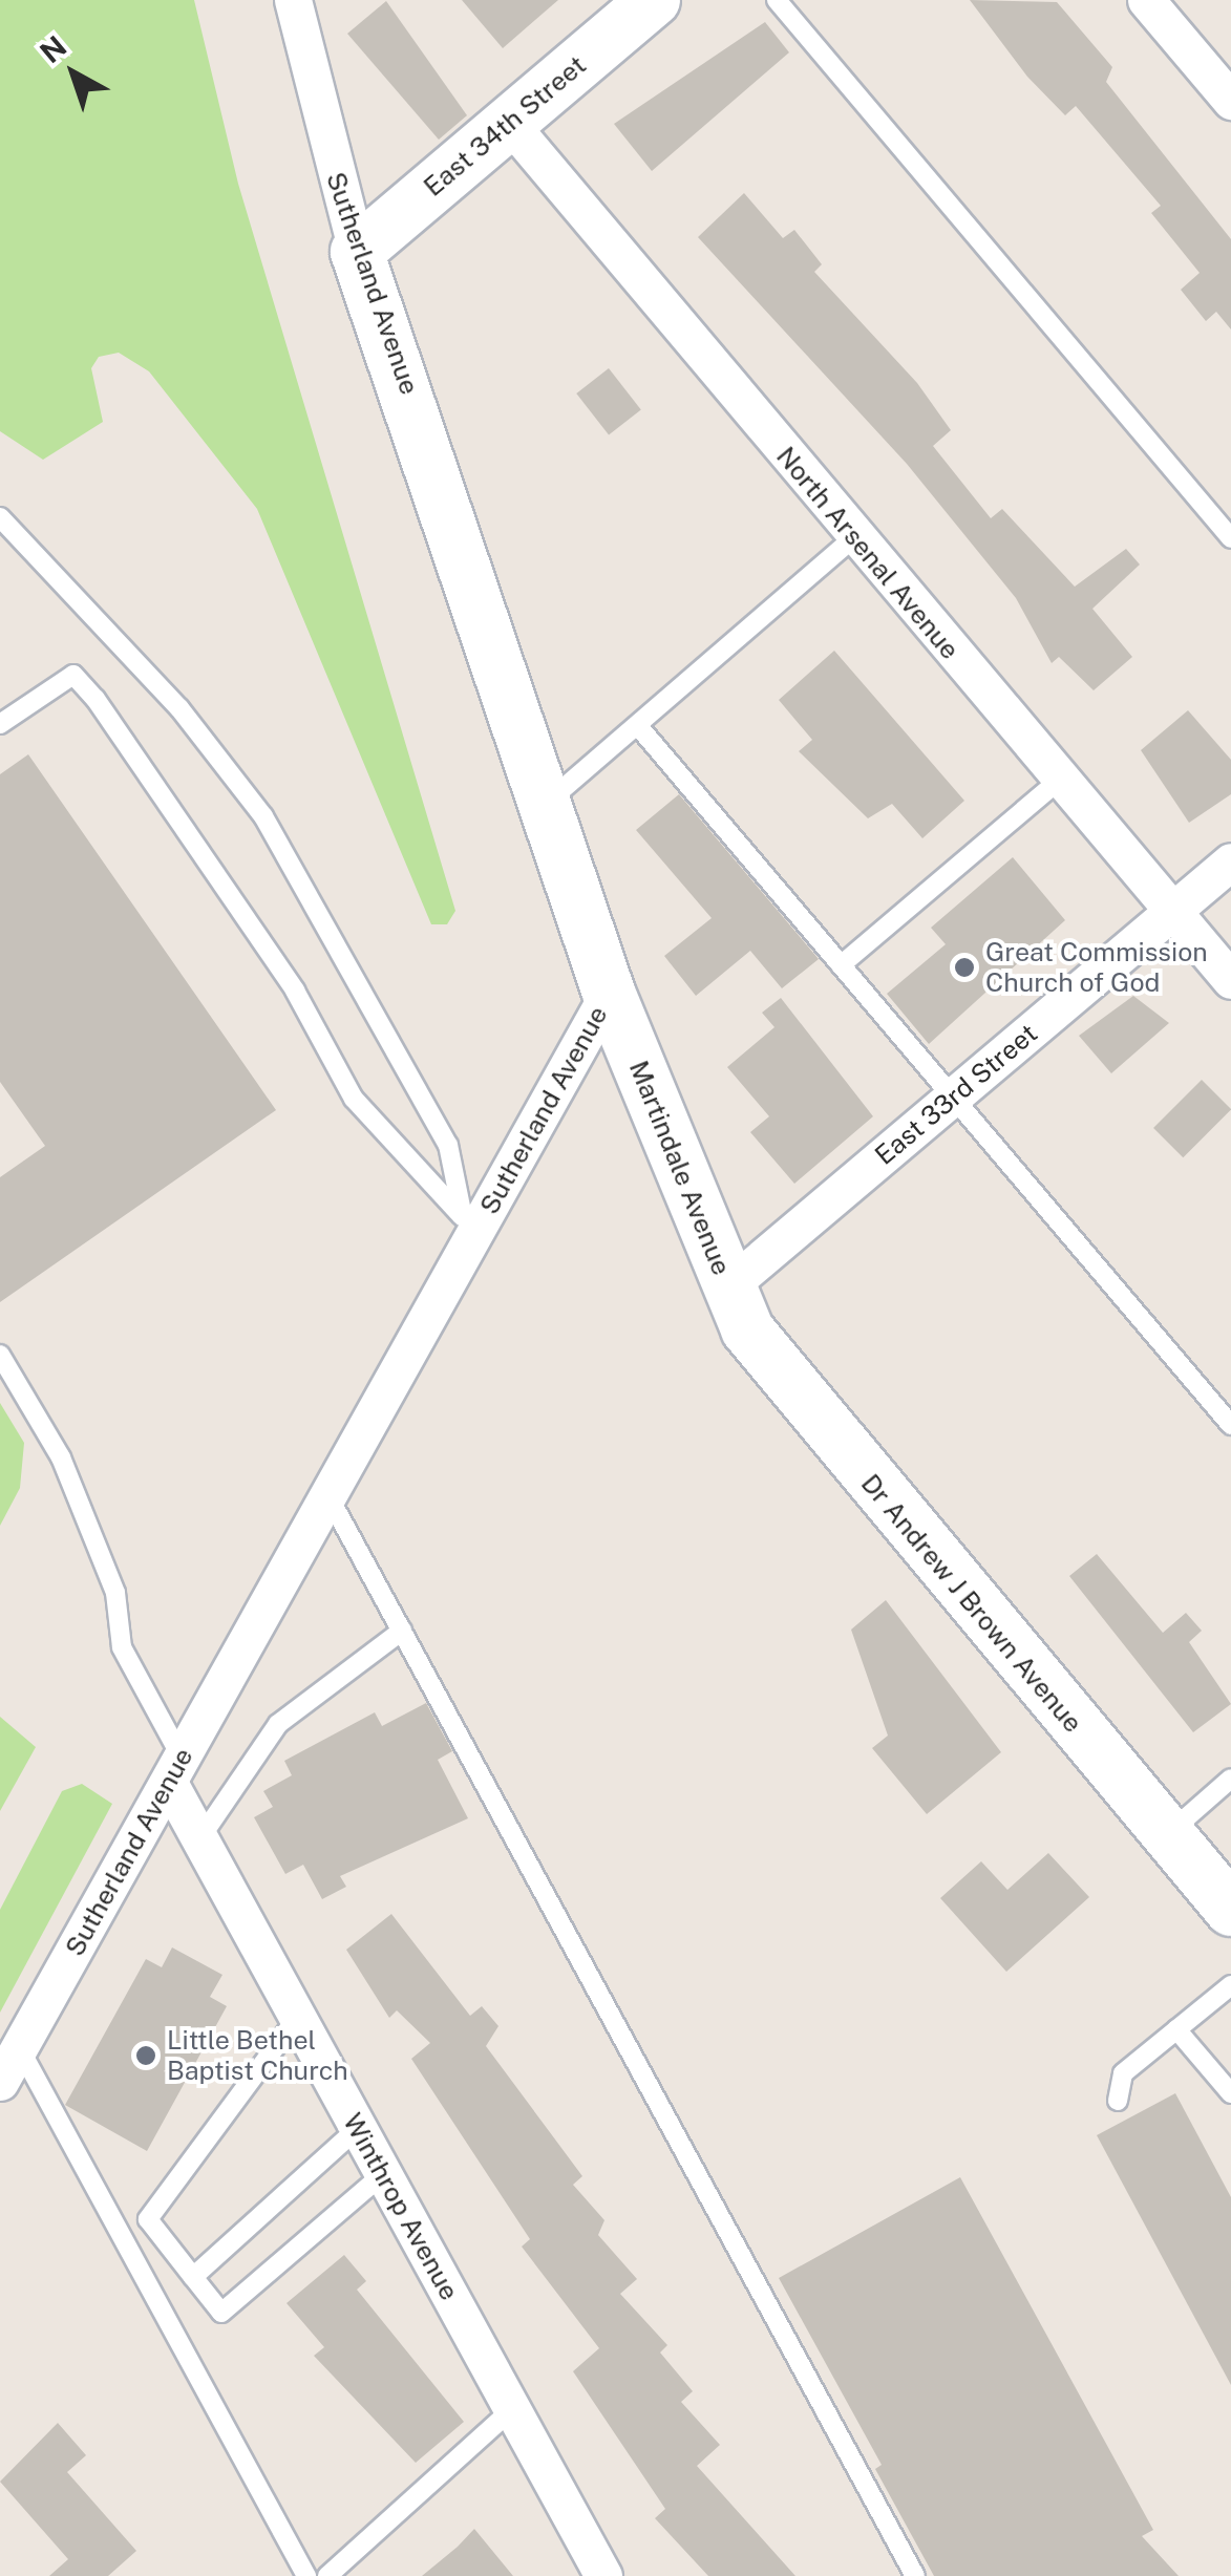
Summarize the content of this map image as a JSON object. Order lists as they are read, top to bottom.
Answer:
{
  "streets": {
    "main road": [
      "East 34th Street",
      "Sutherland Avenue",
      "Martindale Avenue",
      "Dr Andrew J Brown Avenue"
    ],
    "street": ["North Arsenal Avenue", "East 33rd Street", "Winthrop Avenue"]
  },
  "crossings": [
    ["East 34th Street", "Sutherland Avenue"],
    ["East 34th Street", "North Arsenal Avenue"],
    ["Sutherland Avenue", "Martindale Avenue"],
    ["Sutherland Avenue", "Winthrop Avenue"],
    ["North Arsenal Avenue", "East 33rd Street"],
    ["East 33rd Street", "Martindale Avenue"],
    ["East 33rd Street", "Dr Andrew J Brown Avenue"],
    ["Martindale Avenue", "Dr Andrew J Brown Avenue"]
  ],
  "places": ["Great Commission Church of God", "Little Bethel Baptist Church"],
  "north": "top left"
}
